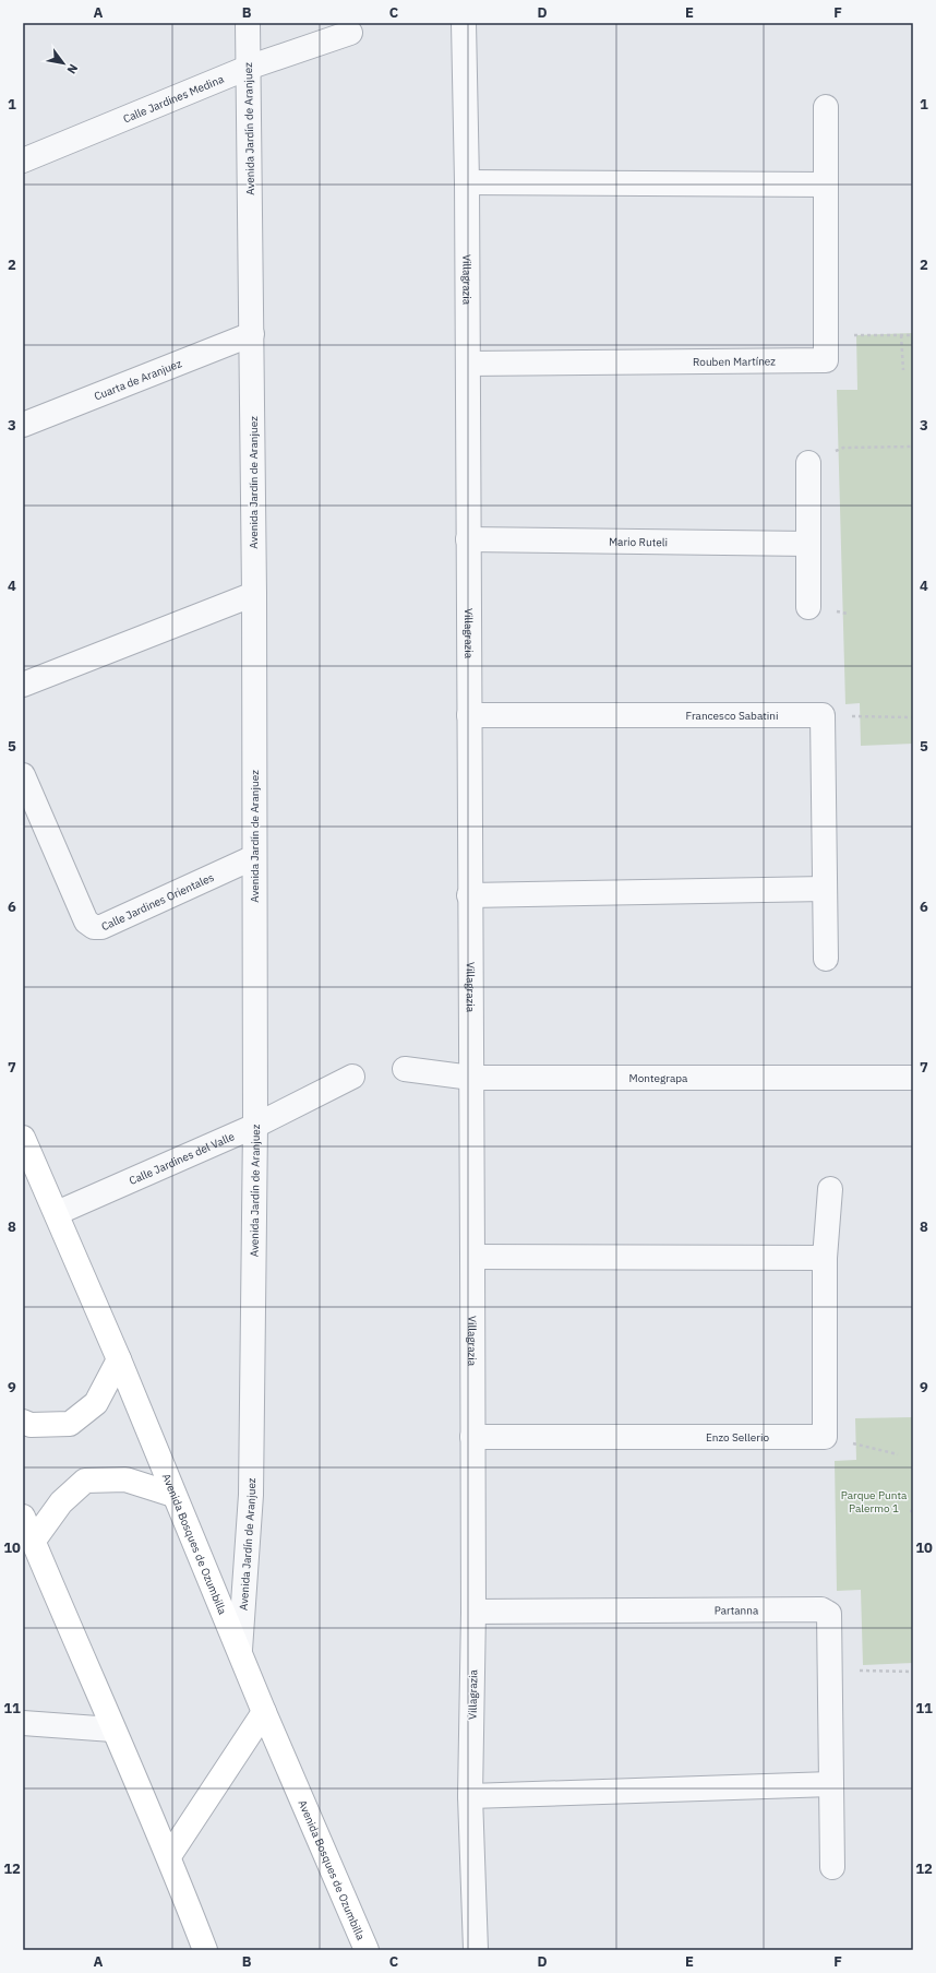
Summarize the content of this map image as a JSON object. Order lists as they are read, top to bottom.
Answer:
{
  "streets": {
    "main road": ["Avenida Bosques de Ozumbilla"],
    "street": [
      "Calle Jardines Medina",
      "Avenida Jardín de Aranjuez",
      "Villagrazia",
      "Rouben Martínez",
      "Cuarta de Aranjuez",
      "Mario Ruteli",
      "Francesco Sabatini",
      "Calle Jardines Orientales",
      "Montegrapa",
      "Calle Jardines del Valle",
      "Enzo Sellerio",
      "Partanna"
    ]
  },
  "crossings": [
    ["Calle Jardines Medina", "Avenida Jardín de Aranjuez"],
    ["Avenida Jardín de Aranjuez", "Cuarta de Aranjuez"],
    ["Avenida Jardín de Aranjuez", "Calle Jardines Orientales"],
    ["Avenida Jardín de Aranjuez", "Calle Jardines del Valle"],
    ["Avenida Jardín de Aranjuez", "Avenida Bosques de Ozumbilla"],
    ["Villagrazia", "Rouben Martínez"],
    ["Villagrazia", "Mario Ruteli"],
    ["Villagrazia", "Francesco Sabatini"],
    ["Villagrazia", "Montegrapa"],
    ["Villagrazia", "Enzo Sellerio"],
    ["Villagrazia", "Partanna"],
    ["Calle Jardines del Valle", "Avenida Bosques de Ozumbilla"]
  ],
  "parks": ["Parque Punta Palermo 1"],
  "north": "bottom right",
  "grid": {
    "columns": [
      "A",
      "B",
      "C",
      "D",
      "E",
      "F"
    ],
    "rows": [
      "1",
      "2",
      "3",
      "4",
      "5",
      "6",
      "7",
      "8",
      "9",
      "10",
      "11",
      "12"
    ]
  }
}
